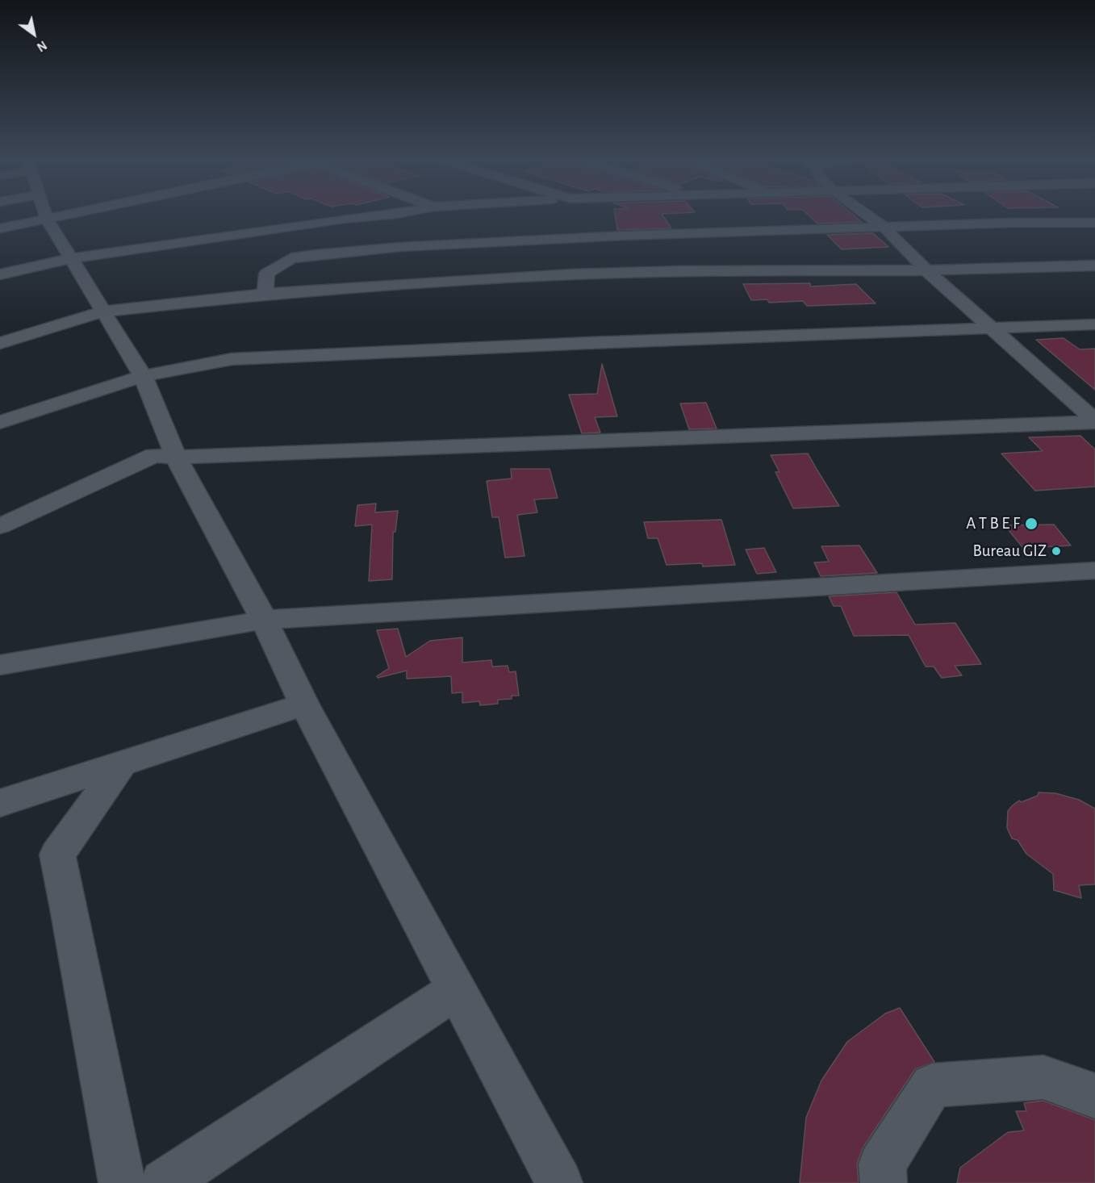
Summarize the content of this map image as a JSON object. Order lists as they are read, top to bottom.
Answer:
{
  "places": ["A T B E F", "Bureau GIZ"],
  "north": "bottom right"
}
